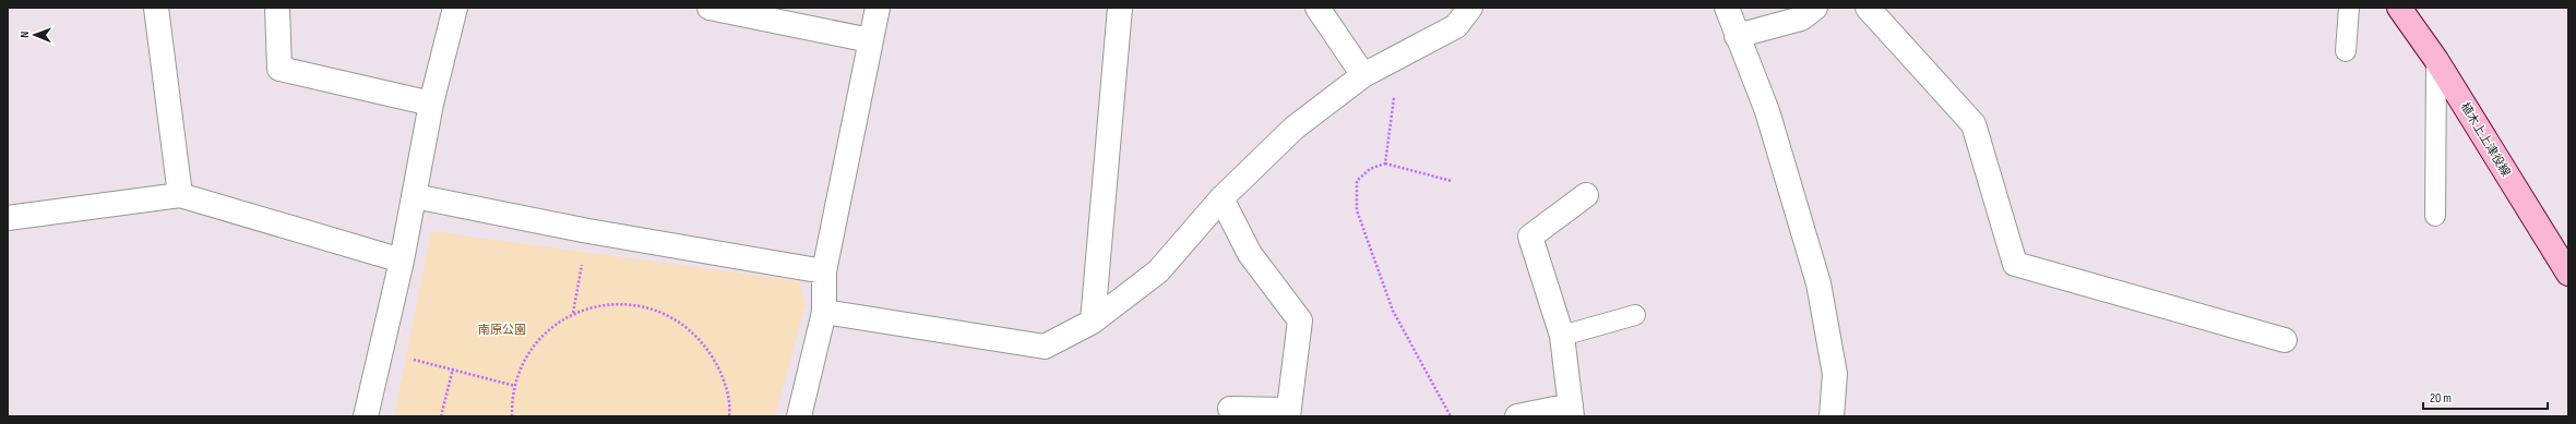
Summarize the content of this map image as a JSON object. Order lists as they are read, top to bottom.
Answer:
{
  "streets": {
    "main road": ["植木上上津役線"]
  },
  "parks": ["南原公園"],
  "scale_bar": "20 m",
  "north": "left"
}
